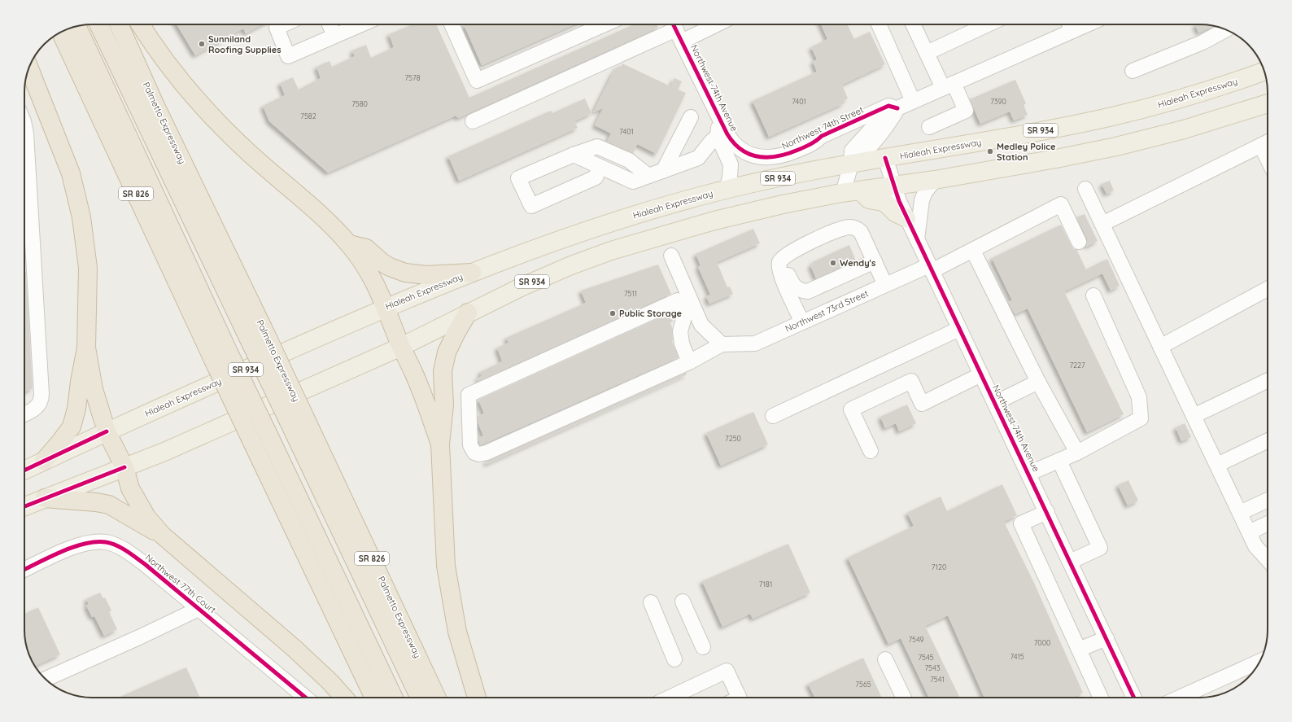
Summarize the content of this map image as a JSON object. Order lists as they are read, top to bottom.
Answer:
{
  "streets": {
    "highway": ["Palmetto Expressway", "SR 826"],
    "main road": ["Hialeah Expressway", "SR 934"],
    "street": [
      "Northwest 74th Avenue",
      "Northwest 74th Street",
      "Northwest 73rd Street",
      "Northwest 77th Court"
    ]
  },
  "crossings": [
    ["Northwest 74th Avenue", "Hialeah Expressway"],
    ["Northwest 74th Avenue", "Northwest 74th Street"],
    ["Northwest 74th Avenue", "SR 934"],
    ["Northwest 74th Avenue", "Northwest 73rd Street"],
    ["Hialeah Expressway", "SR 934"]
  ],
  "places": [
    "Sunniland Roofing Supplies",
    "Medley Police Station",
    "Wendy's",
    "Public Storage"
  ],
  "house_numbers": [
    "7578",
    "7401",
    "7390",
    "7580",
    "7582",
    "7401",
    "7511",
    "7227",
    "7250",
    "7120",
    "7181",
    "7549",
    "7000",
    "7415",
    "7545",
    "7543",
    "7541",
    "7565"
  ]
}
